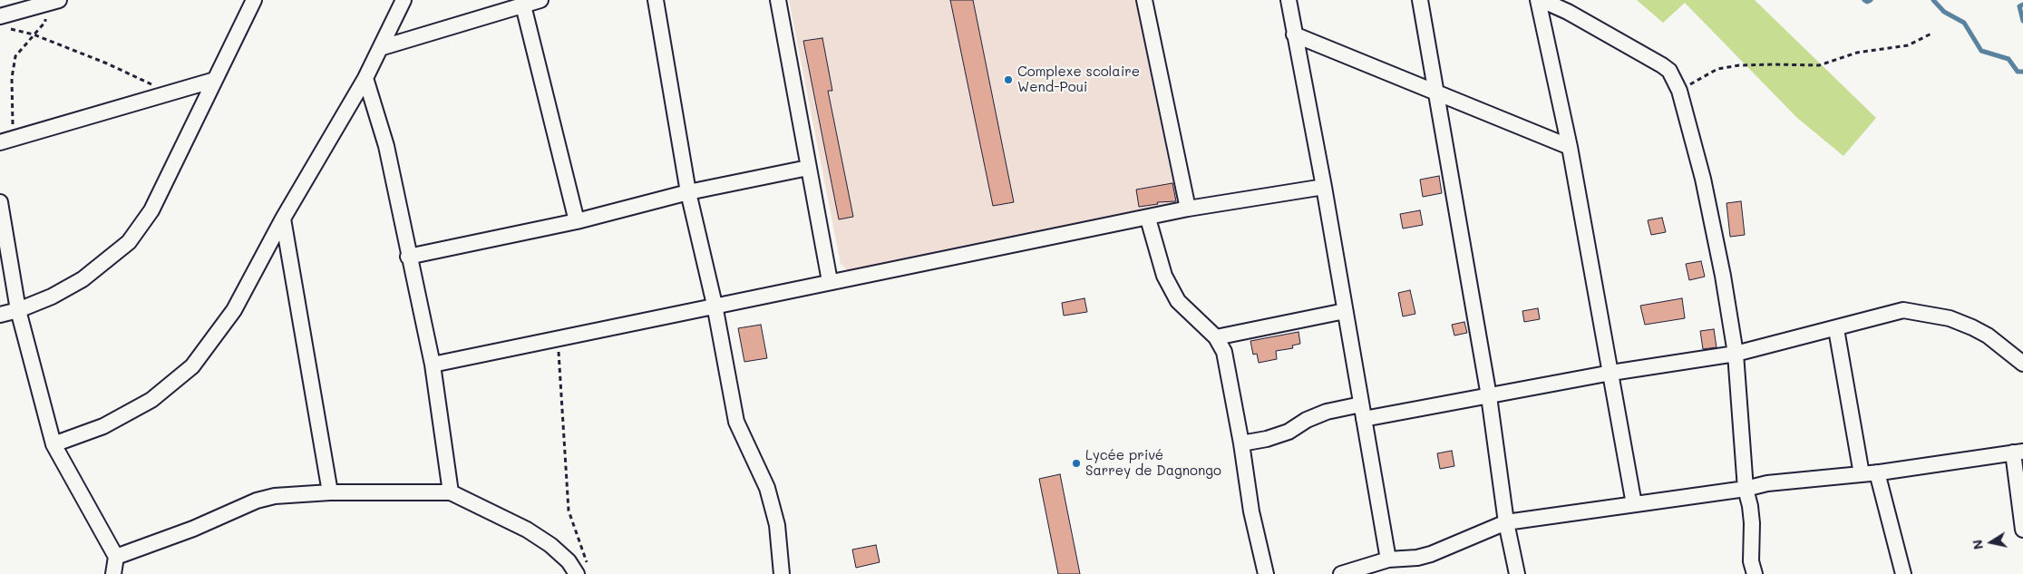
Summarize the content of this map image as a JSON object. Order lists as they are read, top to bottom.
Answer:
{
  "places": ["Complexe scolaire Wend-Poui", "Lycée privé Sarrey de Dagnongo"],
  "north": "left"
}
